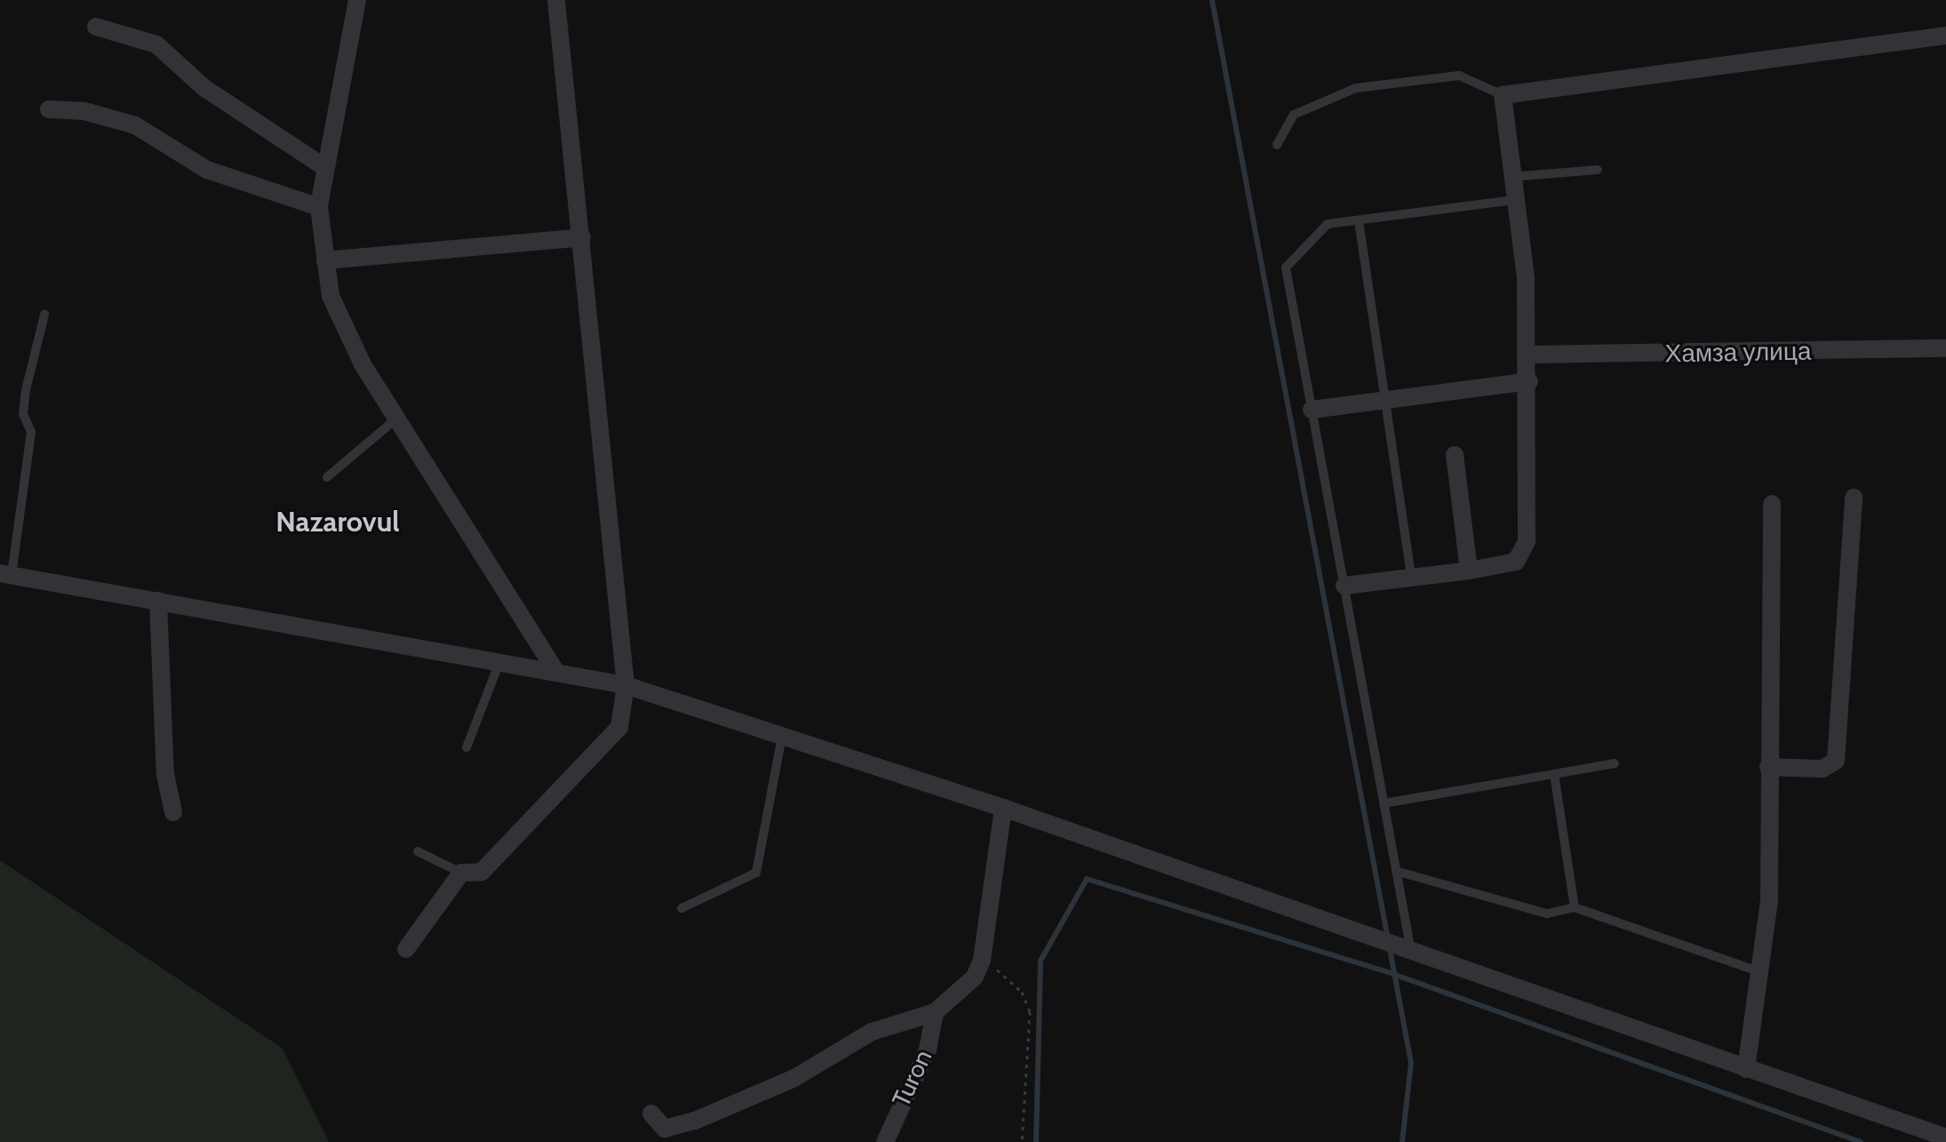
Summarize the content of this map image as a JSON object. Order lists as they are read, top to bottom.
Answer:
{
  "streets": {
    "street": ["Хамза улица", "Turon"]
  },
  "districts": ["Nazarovul"]
}
